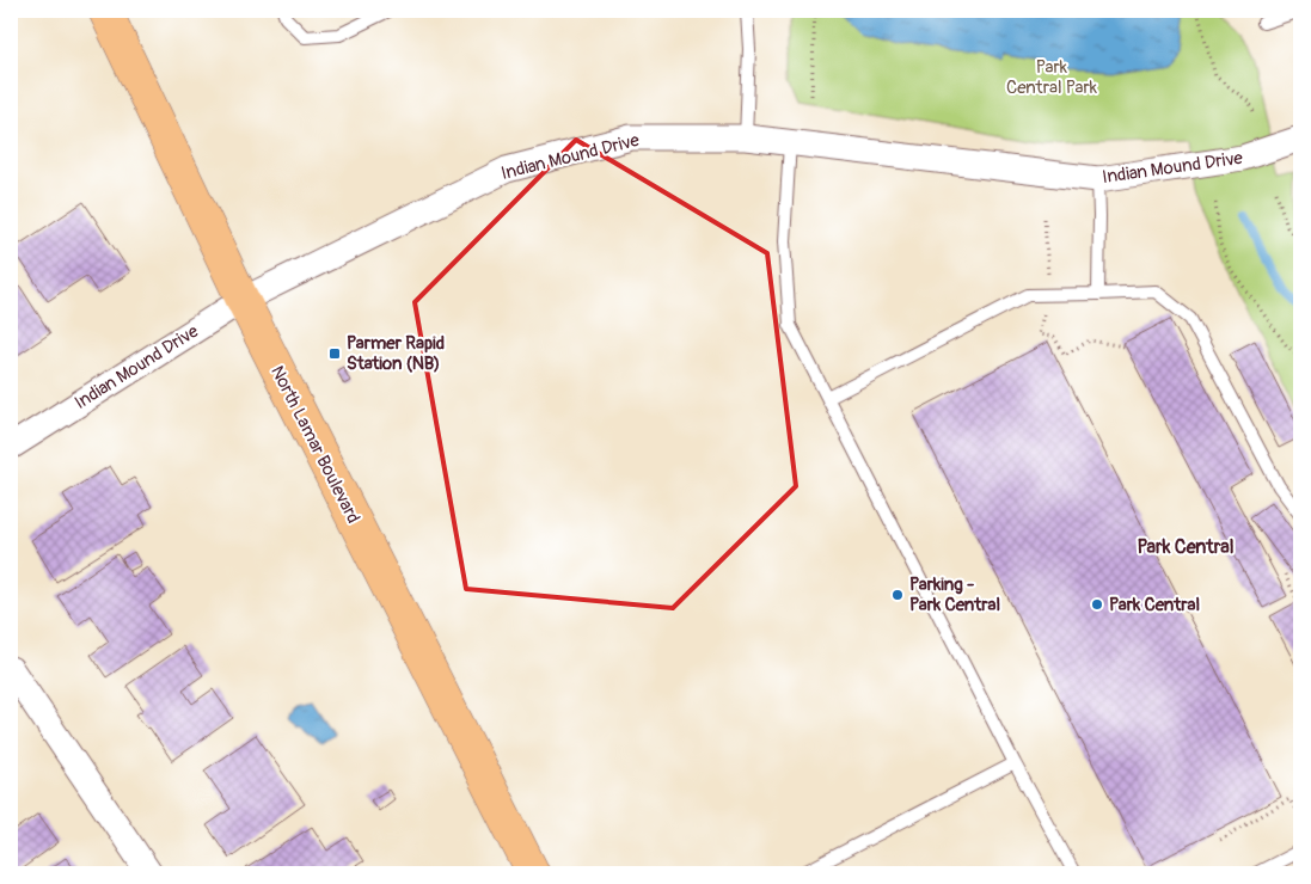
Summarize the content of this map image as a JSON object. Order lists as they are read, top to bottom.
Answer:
{
  "streets": {
    "main road": ["North Lamar Boulevard"],
    "street": ["Indian Mound Drive"]
  },
  "crossings": [
    ["Indian Mound Drive", "North Lamar Boulevard"]
  ],
  "districts": ["Park Central"],
  "parks": ["Park Central Park"],
  "places": {
    "transit": ["Parmer Rapid Station (NB)"],
    "other": ["Parking - Park Central", "Park Central"]
  }
}
